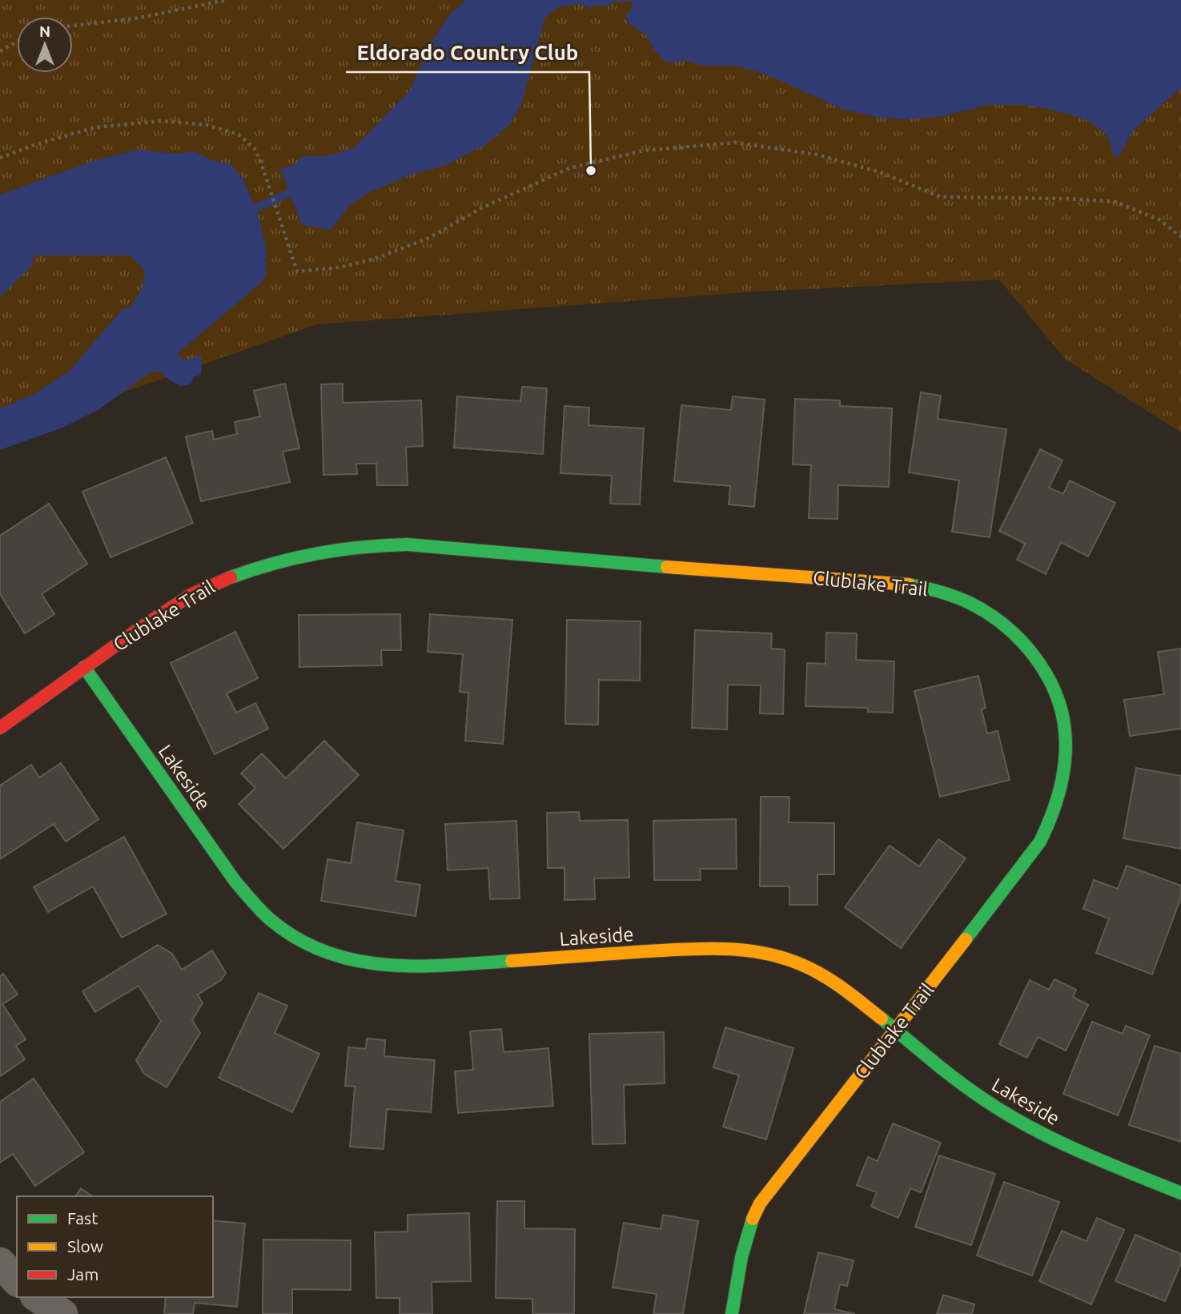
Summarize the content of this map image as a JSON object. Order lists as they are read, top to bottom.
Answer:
{
  "streets": {
    "street": ["Clublake Trail", "Lakeside"]
  },
  "crossings": [
    ["Clublake Trail", "Lakeside"]
  ],
  "places": ["Eldorado Country Club"],
  "legend": ["Fast", "Slow", "Jam"],
  "north": "top"
}
